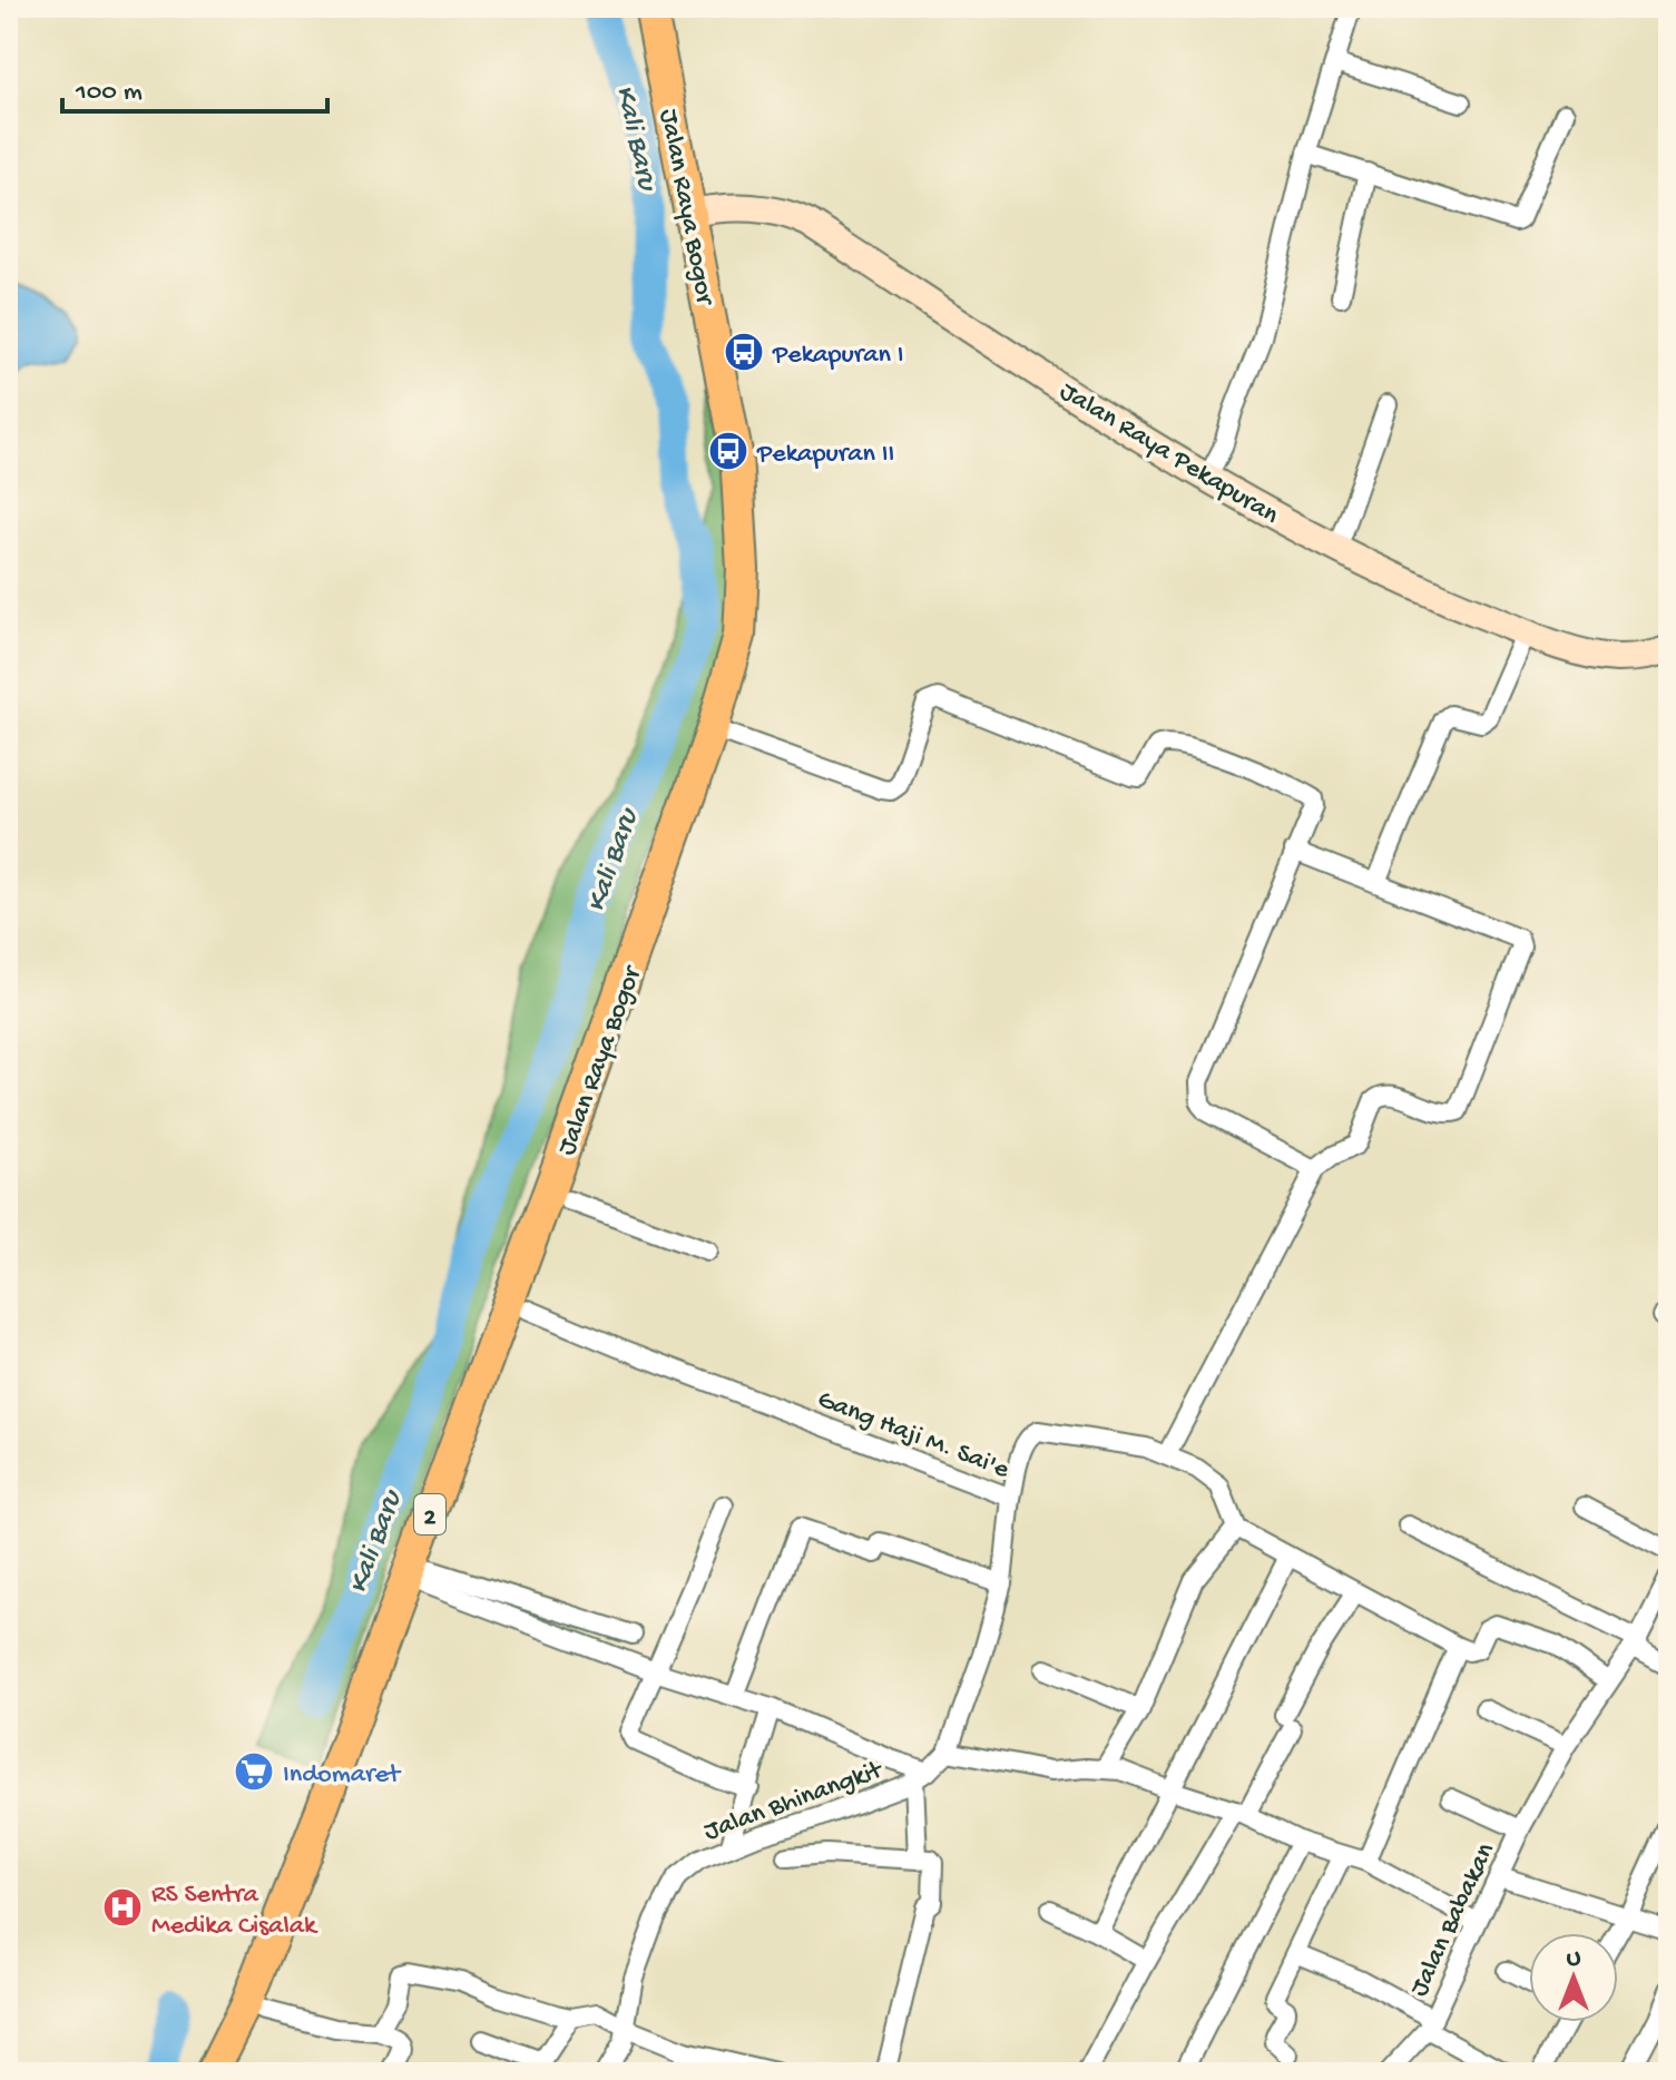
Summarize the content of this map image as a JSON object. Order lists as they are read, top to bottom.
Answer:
{
  "streets": {
    "highway": ["Jalan Raya Bogor", "2"],
    "main road": ["Jalan Raya Pekapuran"],
    "street": ["Gang Haji M. Sai'e", "Jalan Bhinangkit", "Jalan Babakan"]
  },
  "crossings": [
    ["Jalan Raya Bogor", "Jalan Raya Pekapuran"],
    ["Jalan Raya Bogor", "Gang Haji M. Sai'e"],
    ["Gang Haji M. Sai'e", "Jalan Bhinangkit"]
  ],
  "water": ["Kali Baru"],
  "places": {
    "bus stop": ["Pekapuran I", "Pekapuran II"],
    "supermarket": ["Indomaret"],
    "hospital": ["RS Sentra Medika Cisalak"]
  },
  "scale_bar": "100 m",
  "north": "top"
}
